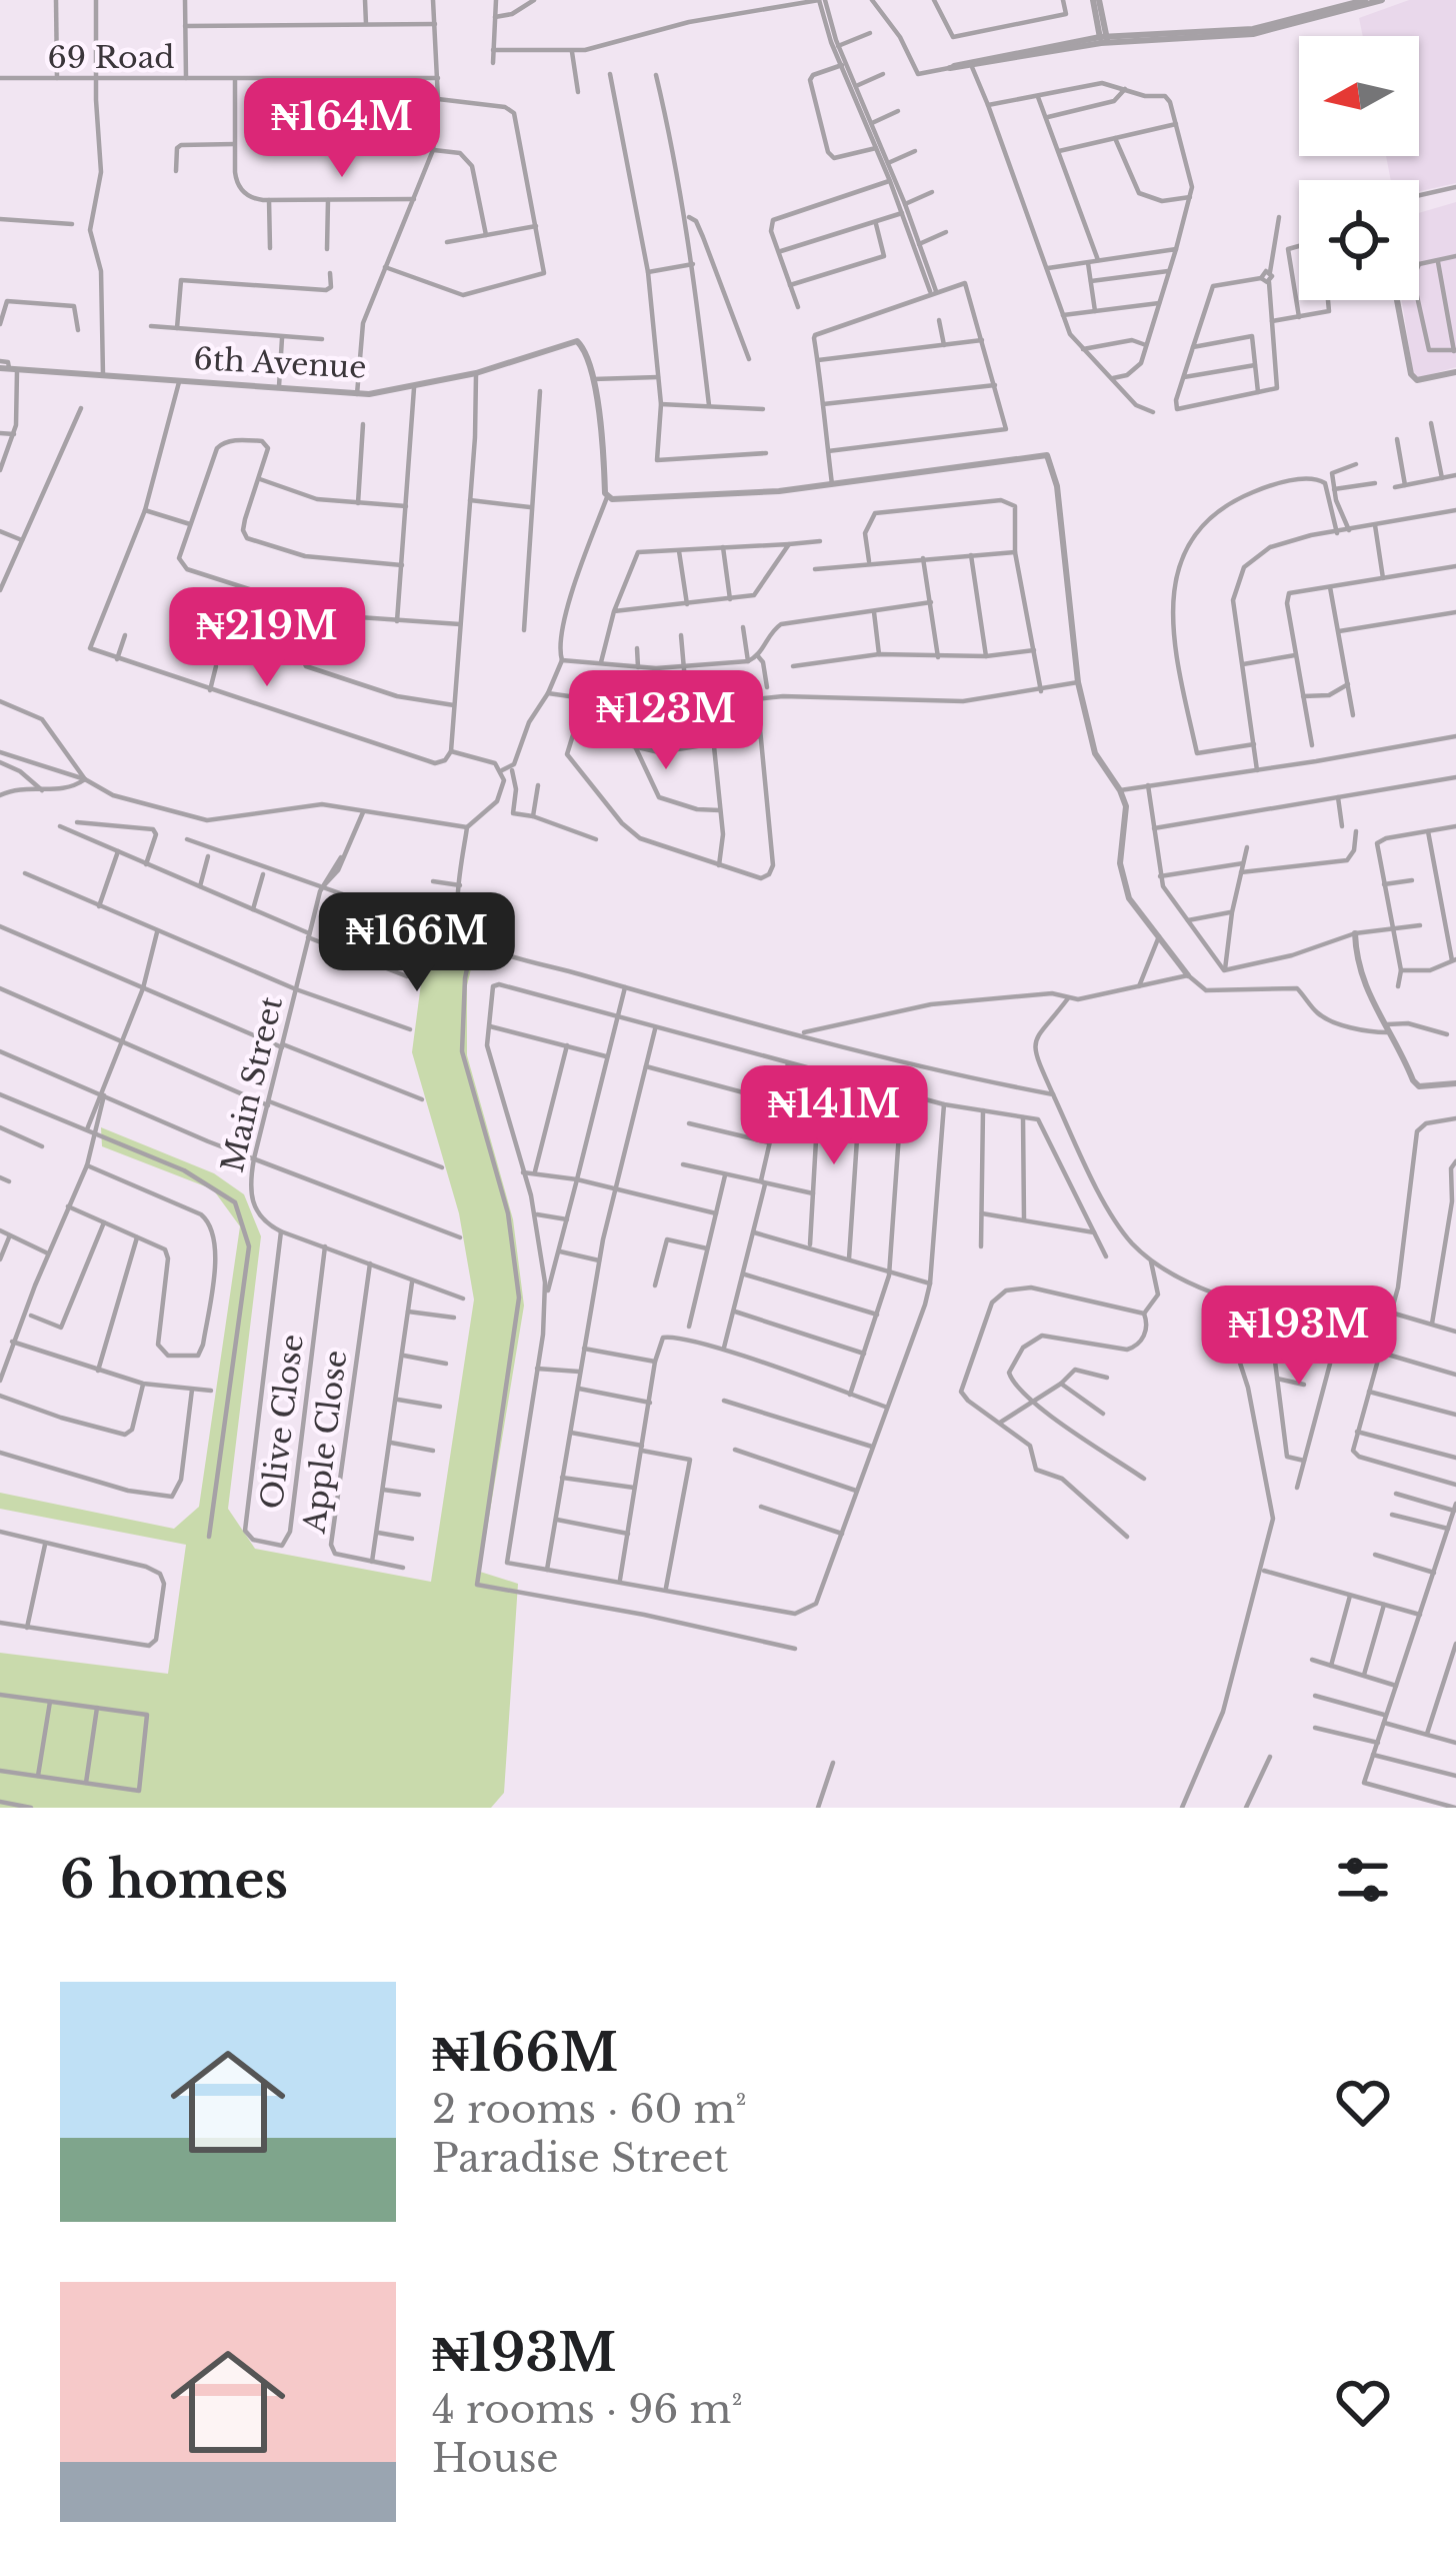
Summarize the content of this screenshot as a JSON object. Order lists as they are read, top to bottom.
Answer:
{
  "streets": {
    "street": [
      "69 Road",
      "6th Avenue",
      "Main Street",
      "Olive Close",
      "Apple Close"
    ]
  },
  "crossings": [
    ["Main Street", "Olive Close"]
  ],
  "north": "left",
  "page": {
    "price": [
      "₦164M",
      "₦219M",
      "₦123M",
      "₦166M",
      "₦141M",
      "₦193M"
    ],
    "heading": "6 homes",
    "list": [
      {
        "name": "₦166M",
        "note": "2 rooms · 60 m² · Paradise Street"
      },
      {
        "name": "₦193M",
        "note": "4 rooms · 96 m² · House"
      }
    ]
  }
}
